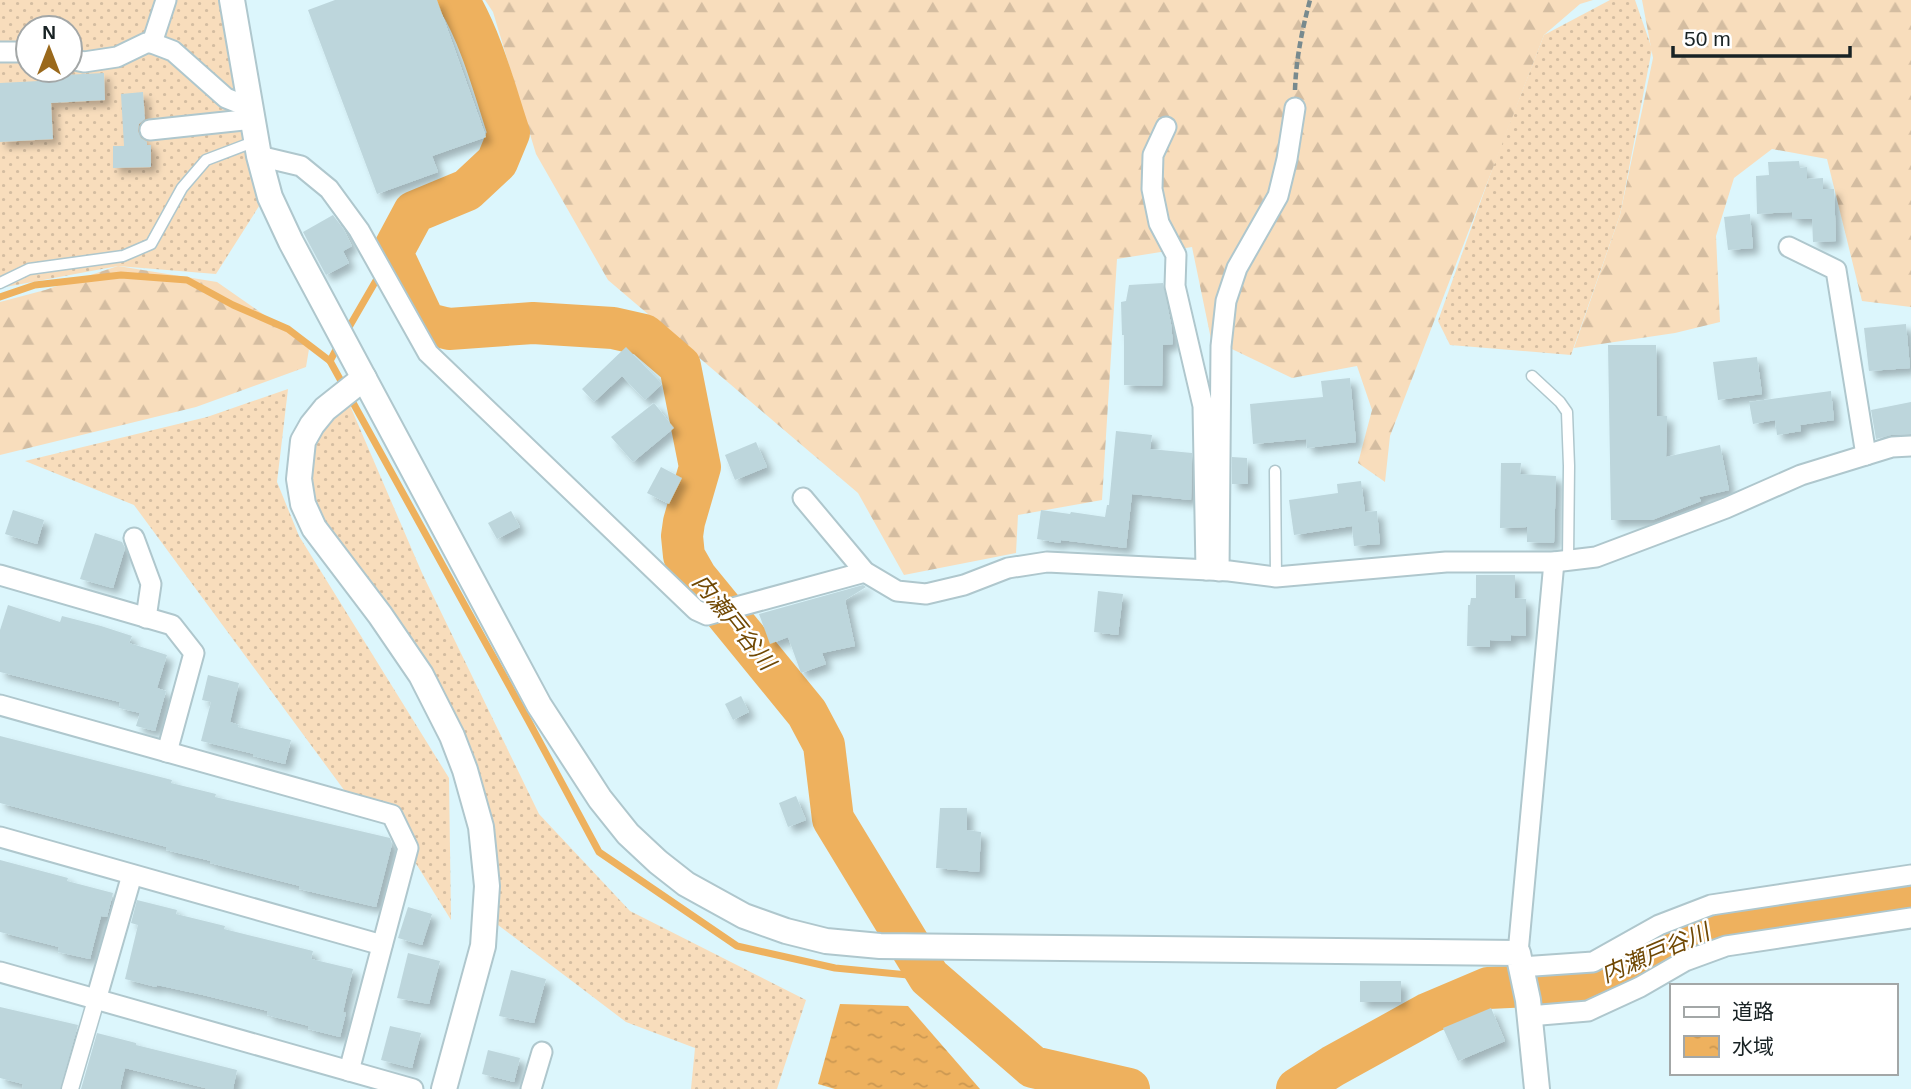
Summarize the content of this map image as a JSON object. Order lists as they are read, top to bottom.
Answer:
{
  "water": ["内瀬戸谷川"],
  "legend": ["道路", "水域"],
  "scale_bar": "50 m",
  "north": "top"
}
